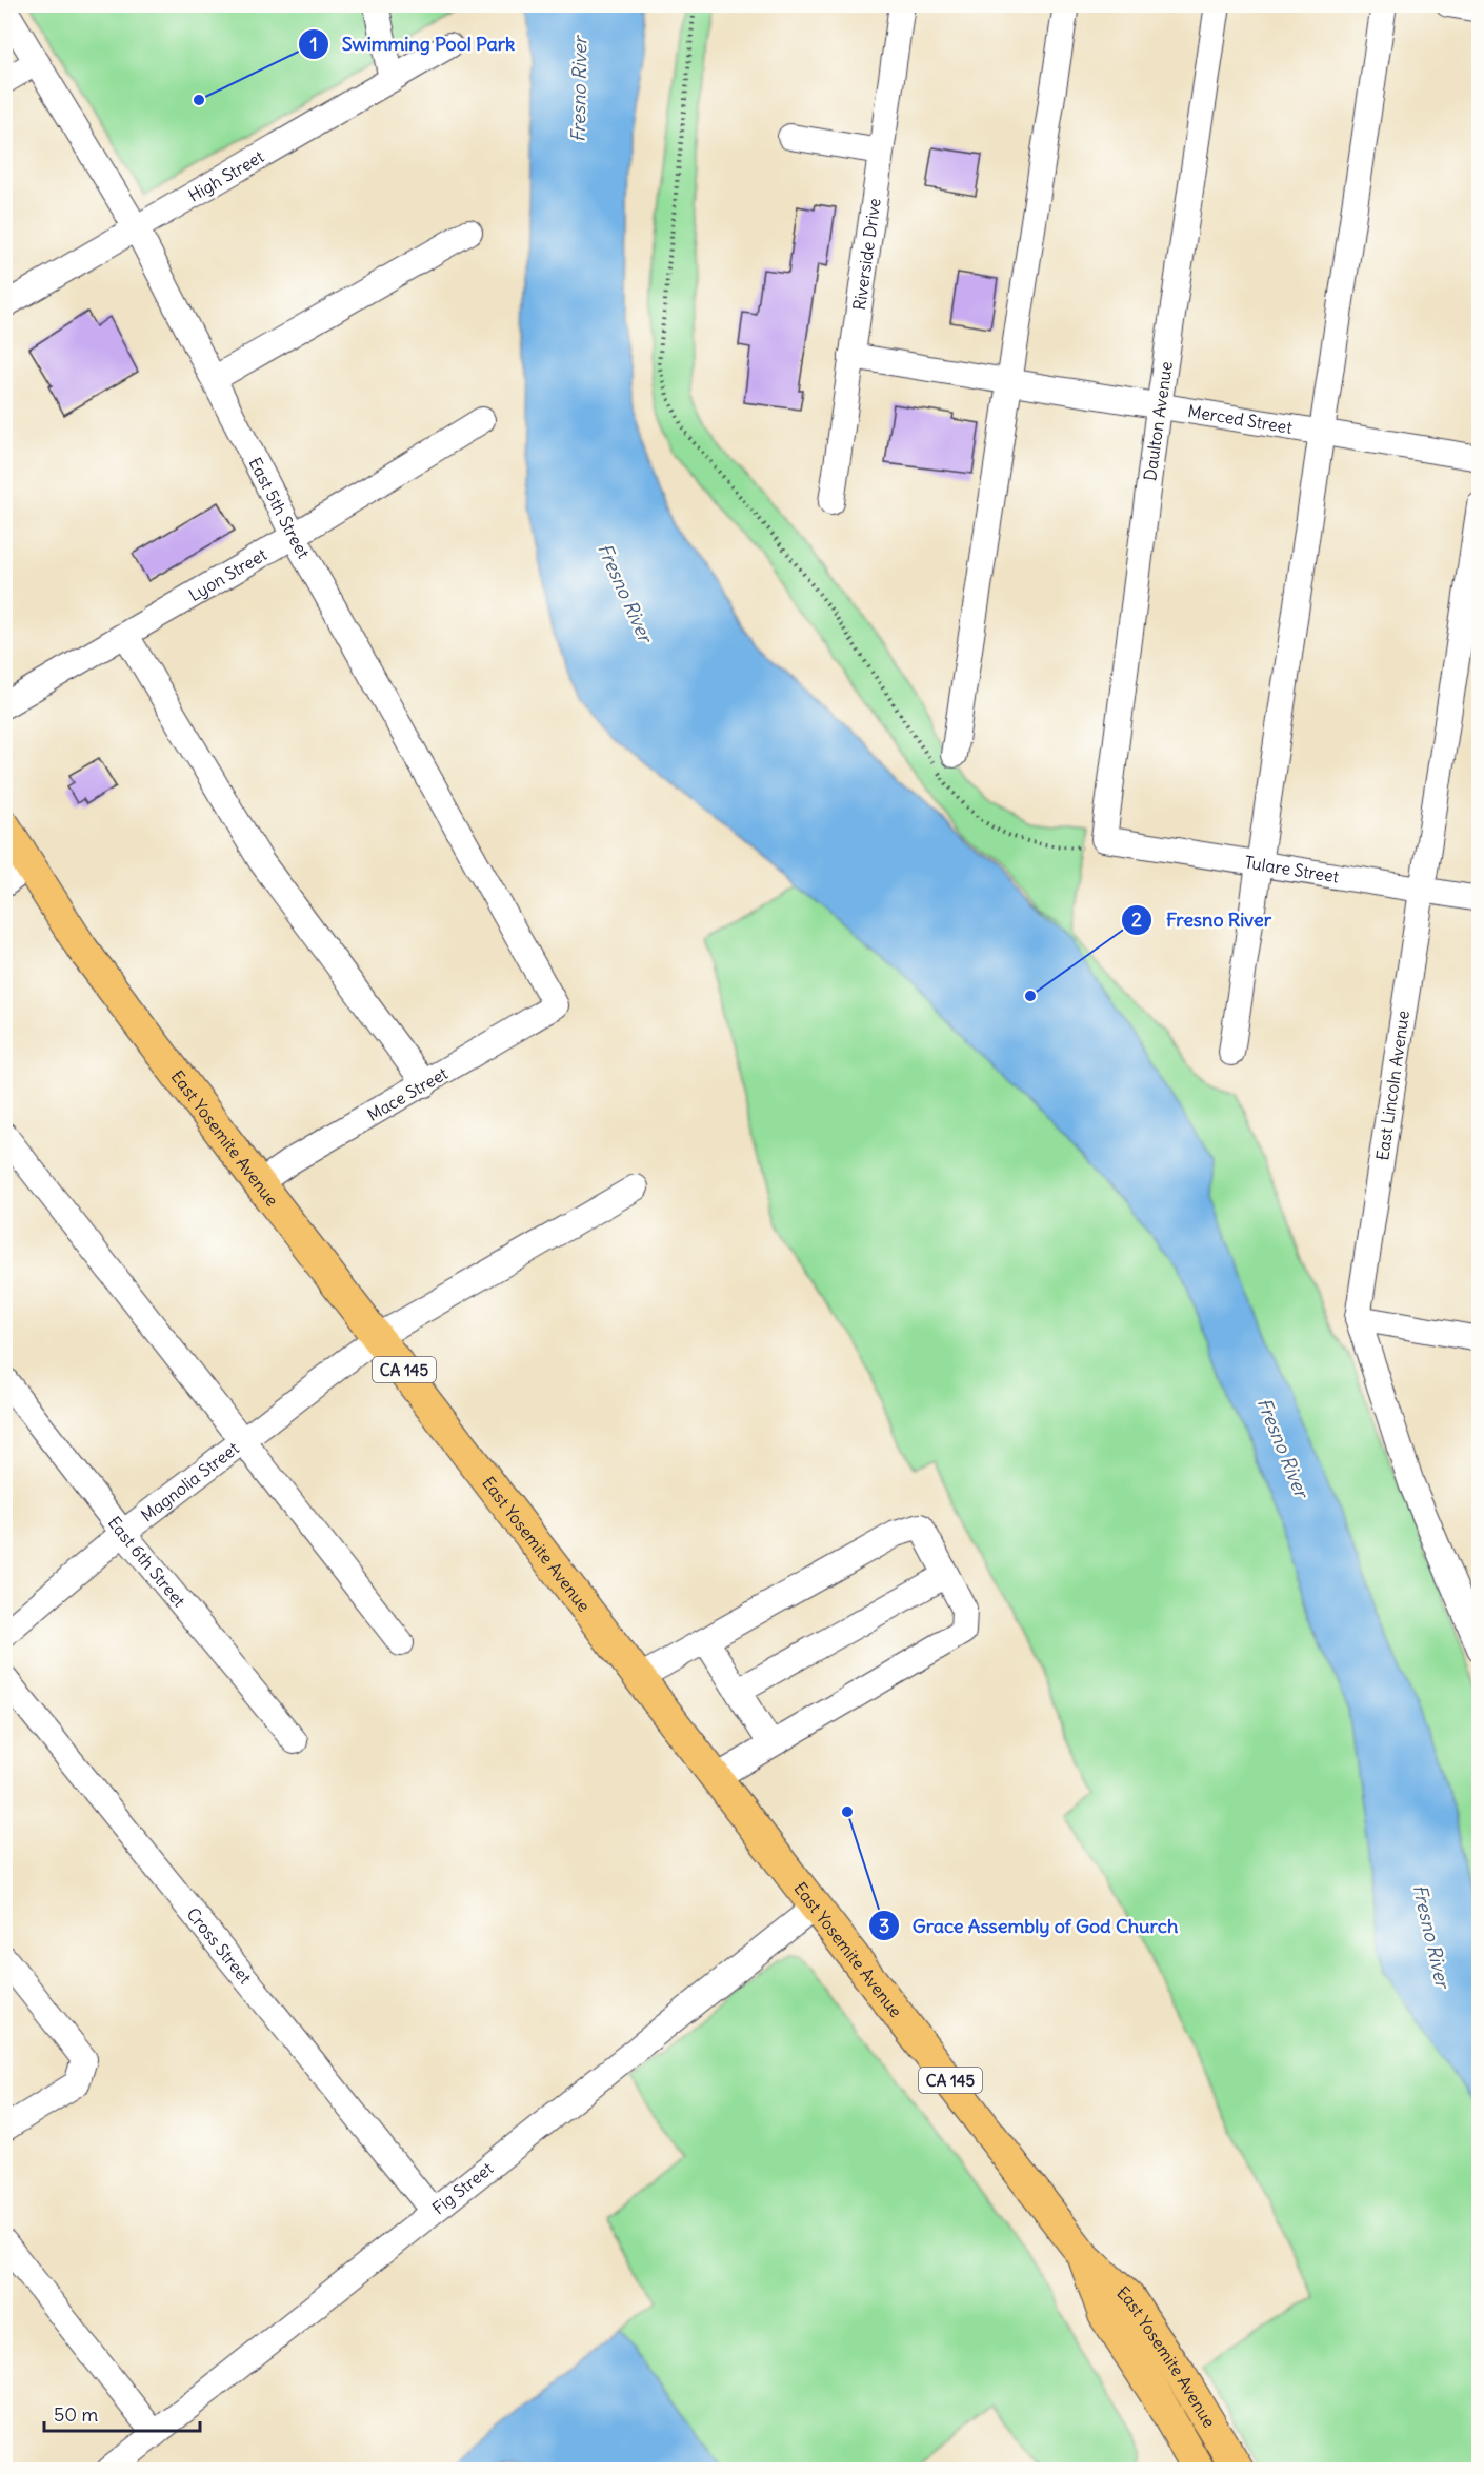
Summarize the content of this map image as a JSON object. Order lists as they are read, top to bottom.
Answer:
{
  "streets": {
    "main road": ["East Yosemite Avenue", "CA 145"],
    "street": [
      "High Street",
      "Riverside Drive",
      "Merced Street",
      "Daulton Avenue",
      "East 5th Street",
      "Lyon Street",
      "Tulare Street",
      "East Lincoln Avenue",
      "Mace Street",
      "Magnolia Street",
      "East 6th Street",
      "Cross Street",
      "Fig Street"
    ]
  },
  "crossings": [
    ["High Street", "East 5th Street"],
    ["Riverside Drive", "Merced Street"],
    ["Merced Street", "Daulton Avenue"],
    ["Daulton Avenue", "Tulare Street"],
    ["East 5th Street", "Lyon Street"],
    ["East 5th Street", "Mace Street"],
    ["Tulare Street", "East Lincoln Avenue"],
    ["Mace Street", "East Yosemite Avenue"],
    ["East Yosemite Avenue", "Magnolia Street"],
    ["East Yosemite Avenue", "Fig Street"],
    ["Magnolia Street", "East 6th Street"],
    ["Cross Street", "Fig Street"]
  ],
  "water": ["Fresno River"],
  "places": ["Swimming Pool Park", "Fresno River", "Grace Assembly of God Church"],
  "scale_bar": "50 m"
}
